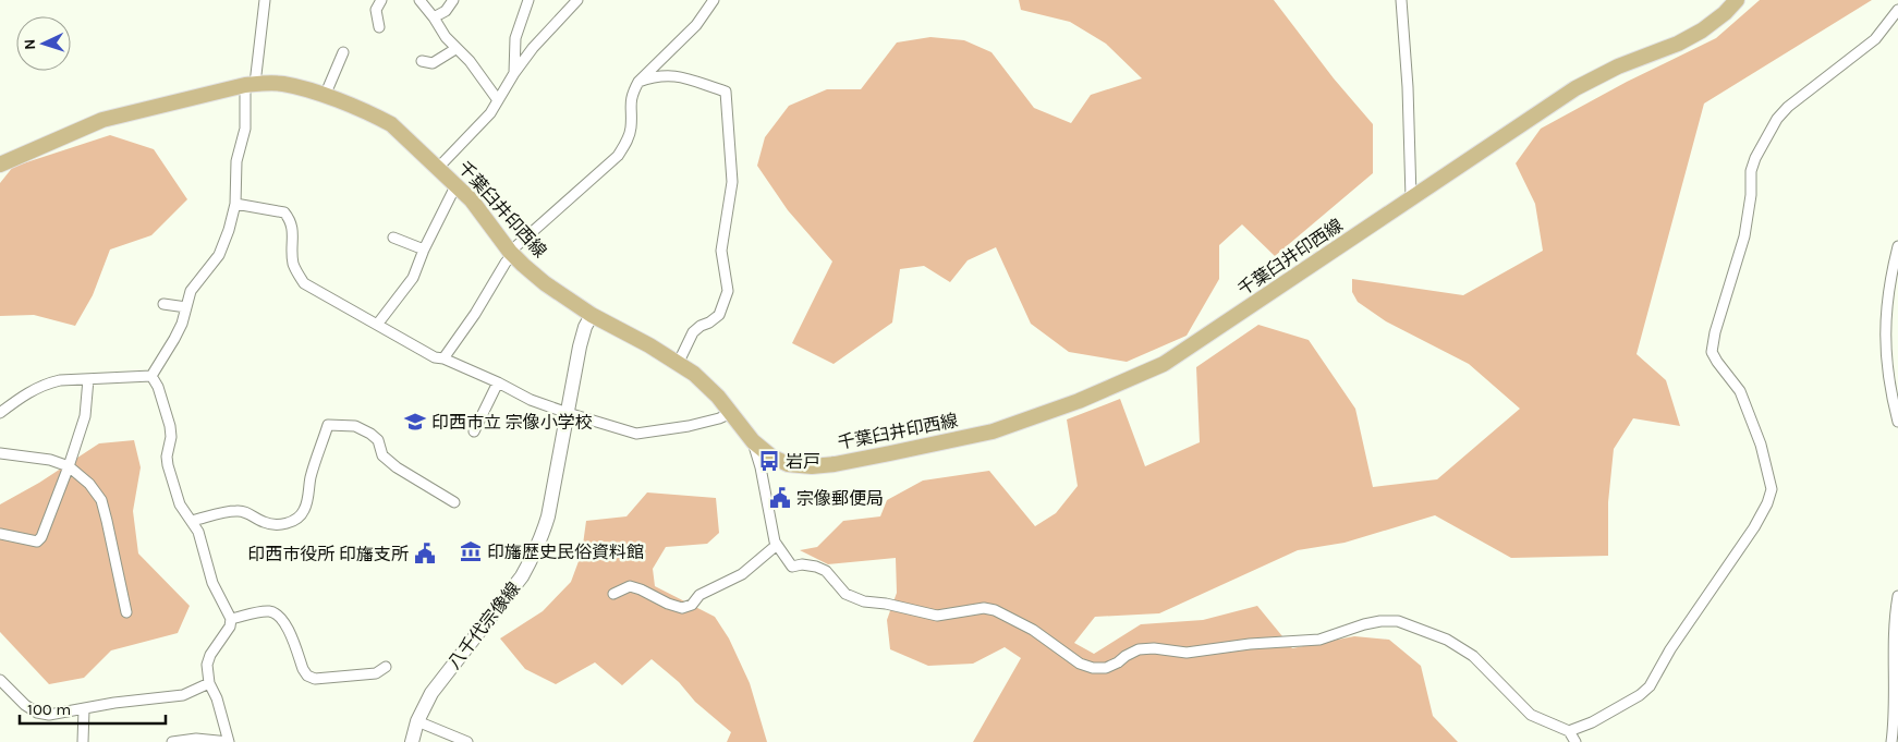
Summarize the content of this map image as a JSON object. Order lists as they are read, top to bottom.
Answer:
{
  "streets": {
    "main road": ["千葉臼井印西線", "八千代宗像線"]
  },
  "crossings": [
    ["千葉臼井印西線", "八千代宗像線"]
  ],
  "places": {
    "school or university": ["印西市立 宗像小学校"],
    "bus stop": ["岩戸"],
    "public building": ["宗像郵便局", "印西市役所 印旛支所"],
    "museum": ["印旛歴史民俗資料館"]
  },
  "scale_bar": "100 m",
  "north": "left"
}
